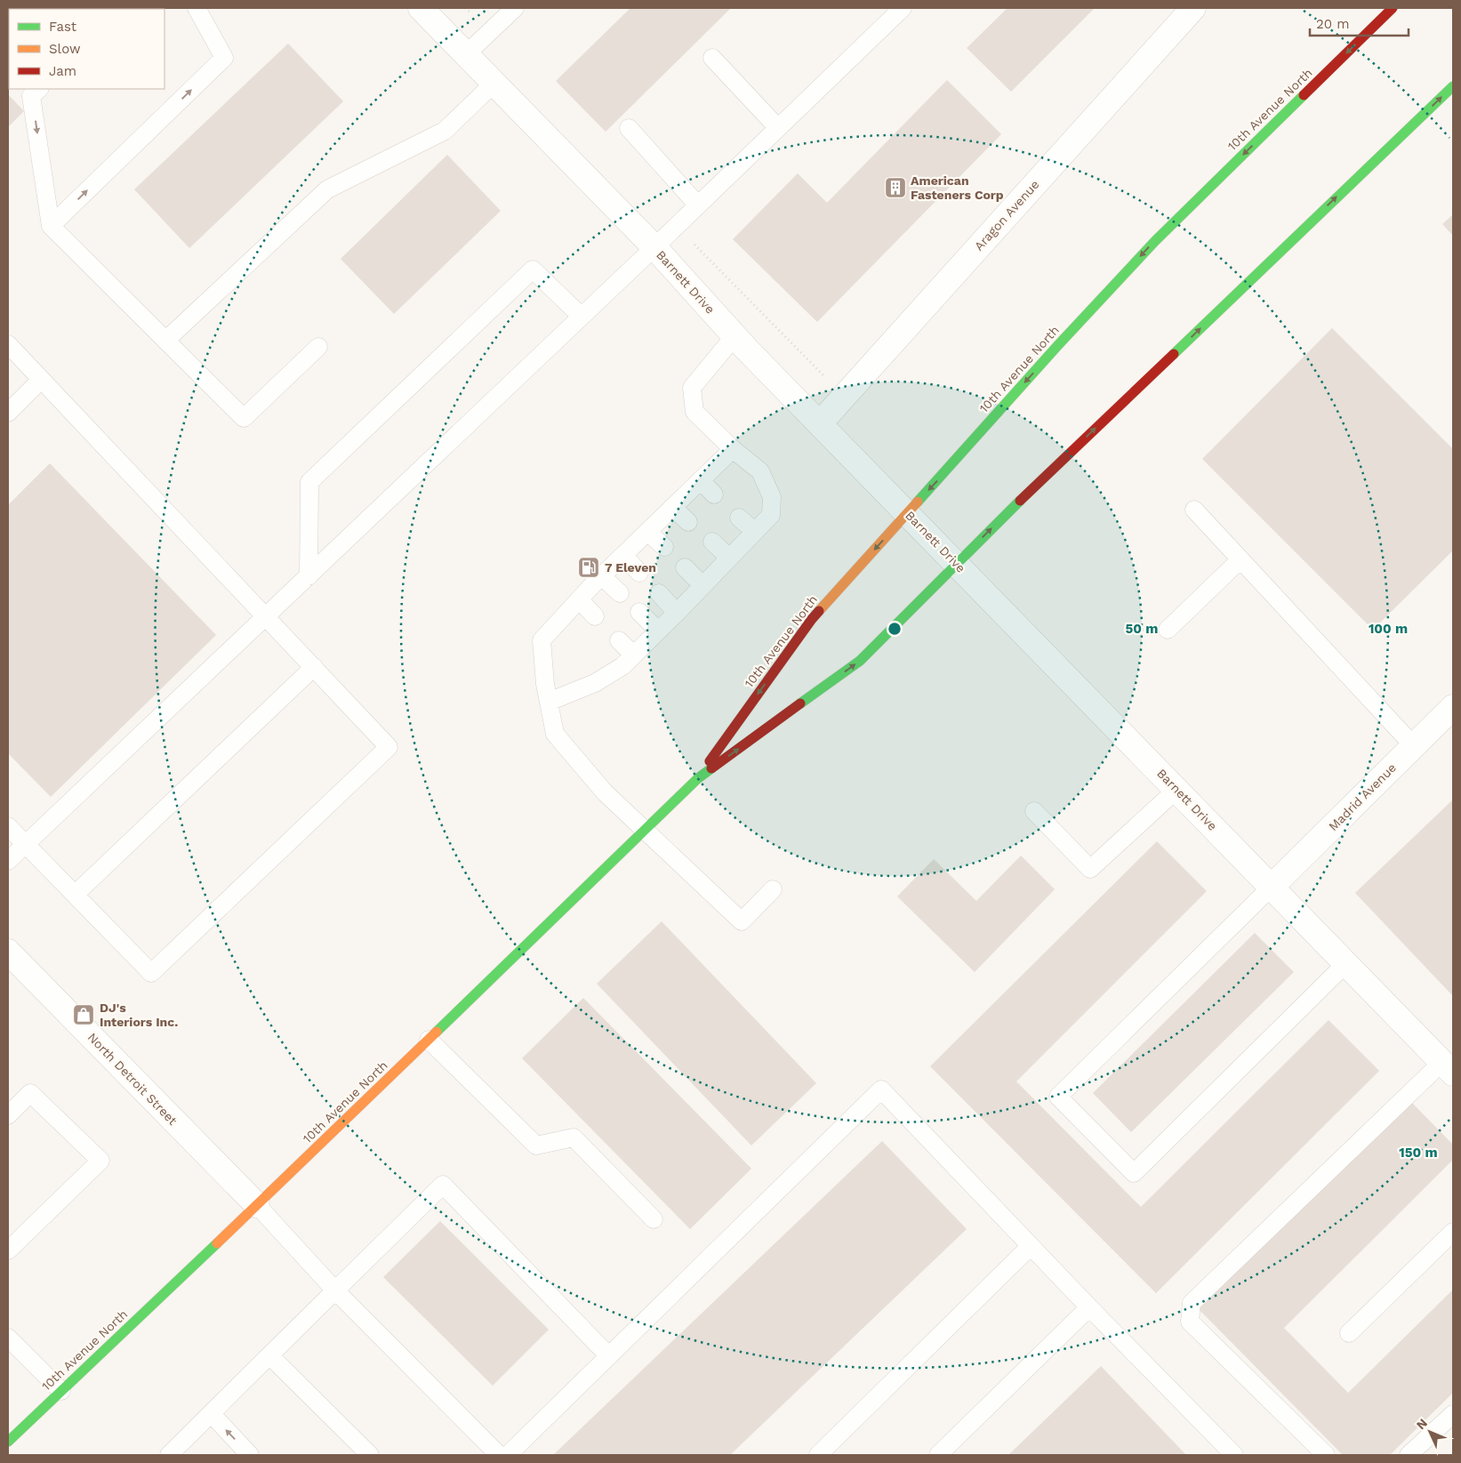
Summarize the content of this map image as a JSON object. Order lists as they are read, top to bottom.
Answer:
{
  "streets": {
    "street": [
      "10th Avenue North",
      "Aragon Avenue",
      "Barnett Drive",
      "Madrid Avenue",
      "North Detroit Street"
    ]
  },
  "crossings": [
    ["10th Avenue North", "Barnett Drive"],
    ["10th Avenue North", "North Detroit Street"],
    ["Aragon Avenue", "Barnett Drive"],
    ["Barnett Drive", "Madrid Avenue"]
  ],
  "places": {
    "building": ["American Fasteners Corp"],
    "fuel station": ["7 Eleven"],
    "shop": ["DJ's Interiors Inc."]
  },
  "legend": ["Fast", "Slow", "Jam"],
  "scale_bar": "20 m",
  "north": "top left",
  "rings": ["50 m", "100 m", "150 m"]
}
